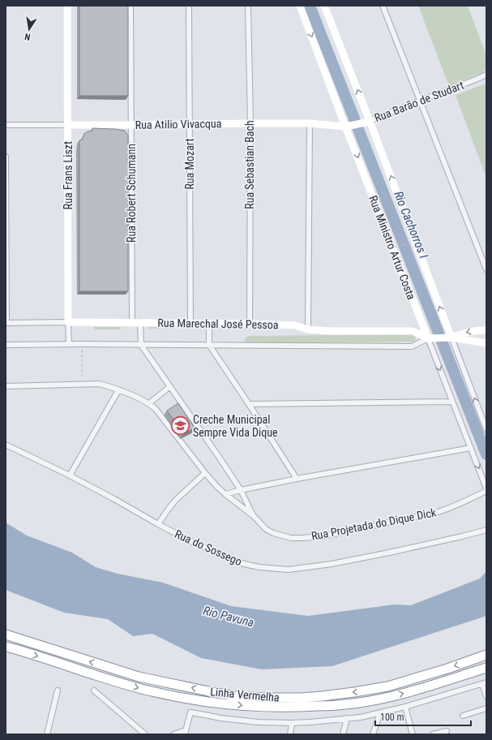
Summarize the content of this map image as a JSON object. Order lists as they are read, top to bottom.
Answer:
{
  "streets": {
    "highway": ["Linha Vermelha"],
    "street": [
      "Rua Barão de Studart",
      "Rua Atilio Vivacqua",
      "Rua Mozart",
      "Rua Sebastian Bach",
      "Rua Frans Liszt",
      "Rua Robert Schumann",
      "Rua Ministro Artur Costa",
      "Rua Marechal José Pessoa",
      "Rua Projetada do Dique Dick",
      "Rua do Sossego"
    ]
  },
  "crossings": [
    ["Rua Barão de Studart", "Rua Atilio Vivacqua"],
    ["Rua Barão de Studart", "Rua Ministro Artur Costa"],
    ["Rua Atilio Vivacqua", "Rua Mozart"],
    ["Rua Atilio Vivacqua", "Rua Sebastian Bach"],
    ["Rua Atilio Vivacqua", "Rua Frans Liszt"],
    ["Rua Atilio Vivacqua", "Rua Robert Schumann"],
    ["Rua Atilio Vivacqua", "Rua Ministro Artur Costa"],
    ["Rua Mozart", "Rua Marechal José Pessoa"],
    ["Rua Sebastian Bach", "Rua Marechal José Pessoa"],
    ["Rua Frans Liszt", "Rua Marechal José Pessoa"],
    ["Rua Robert Schumann", "Rua Marechal José Pessoa"],
    ["Rua Ministro Artur Costa", "Rua Marechal José Pessoa"],
    ["Rua Ministro Artur Costa", "Rua Projetada do Dique Dick"]
  ],
  "water": ["Rio Cachorros I", "Rio Pavuna"],
  "places": {
    "school or university": ["Creche Municipal Sempre Vida Dique"]
  },
  "scale_bar": "100 m",
  "north": "bottom"
}
